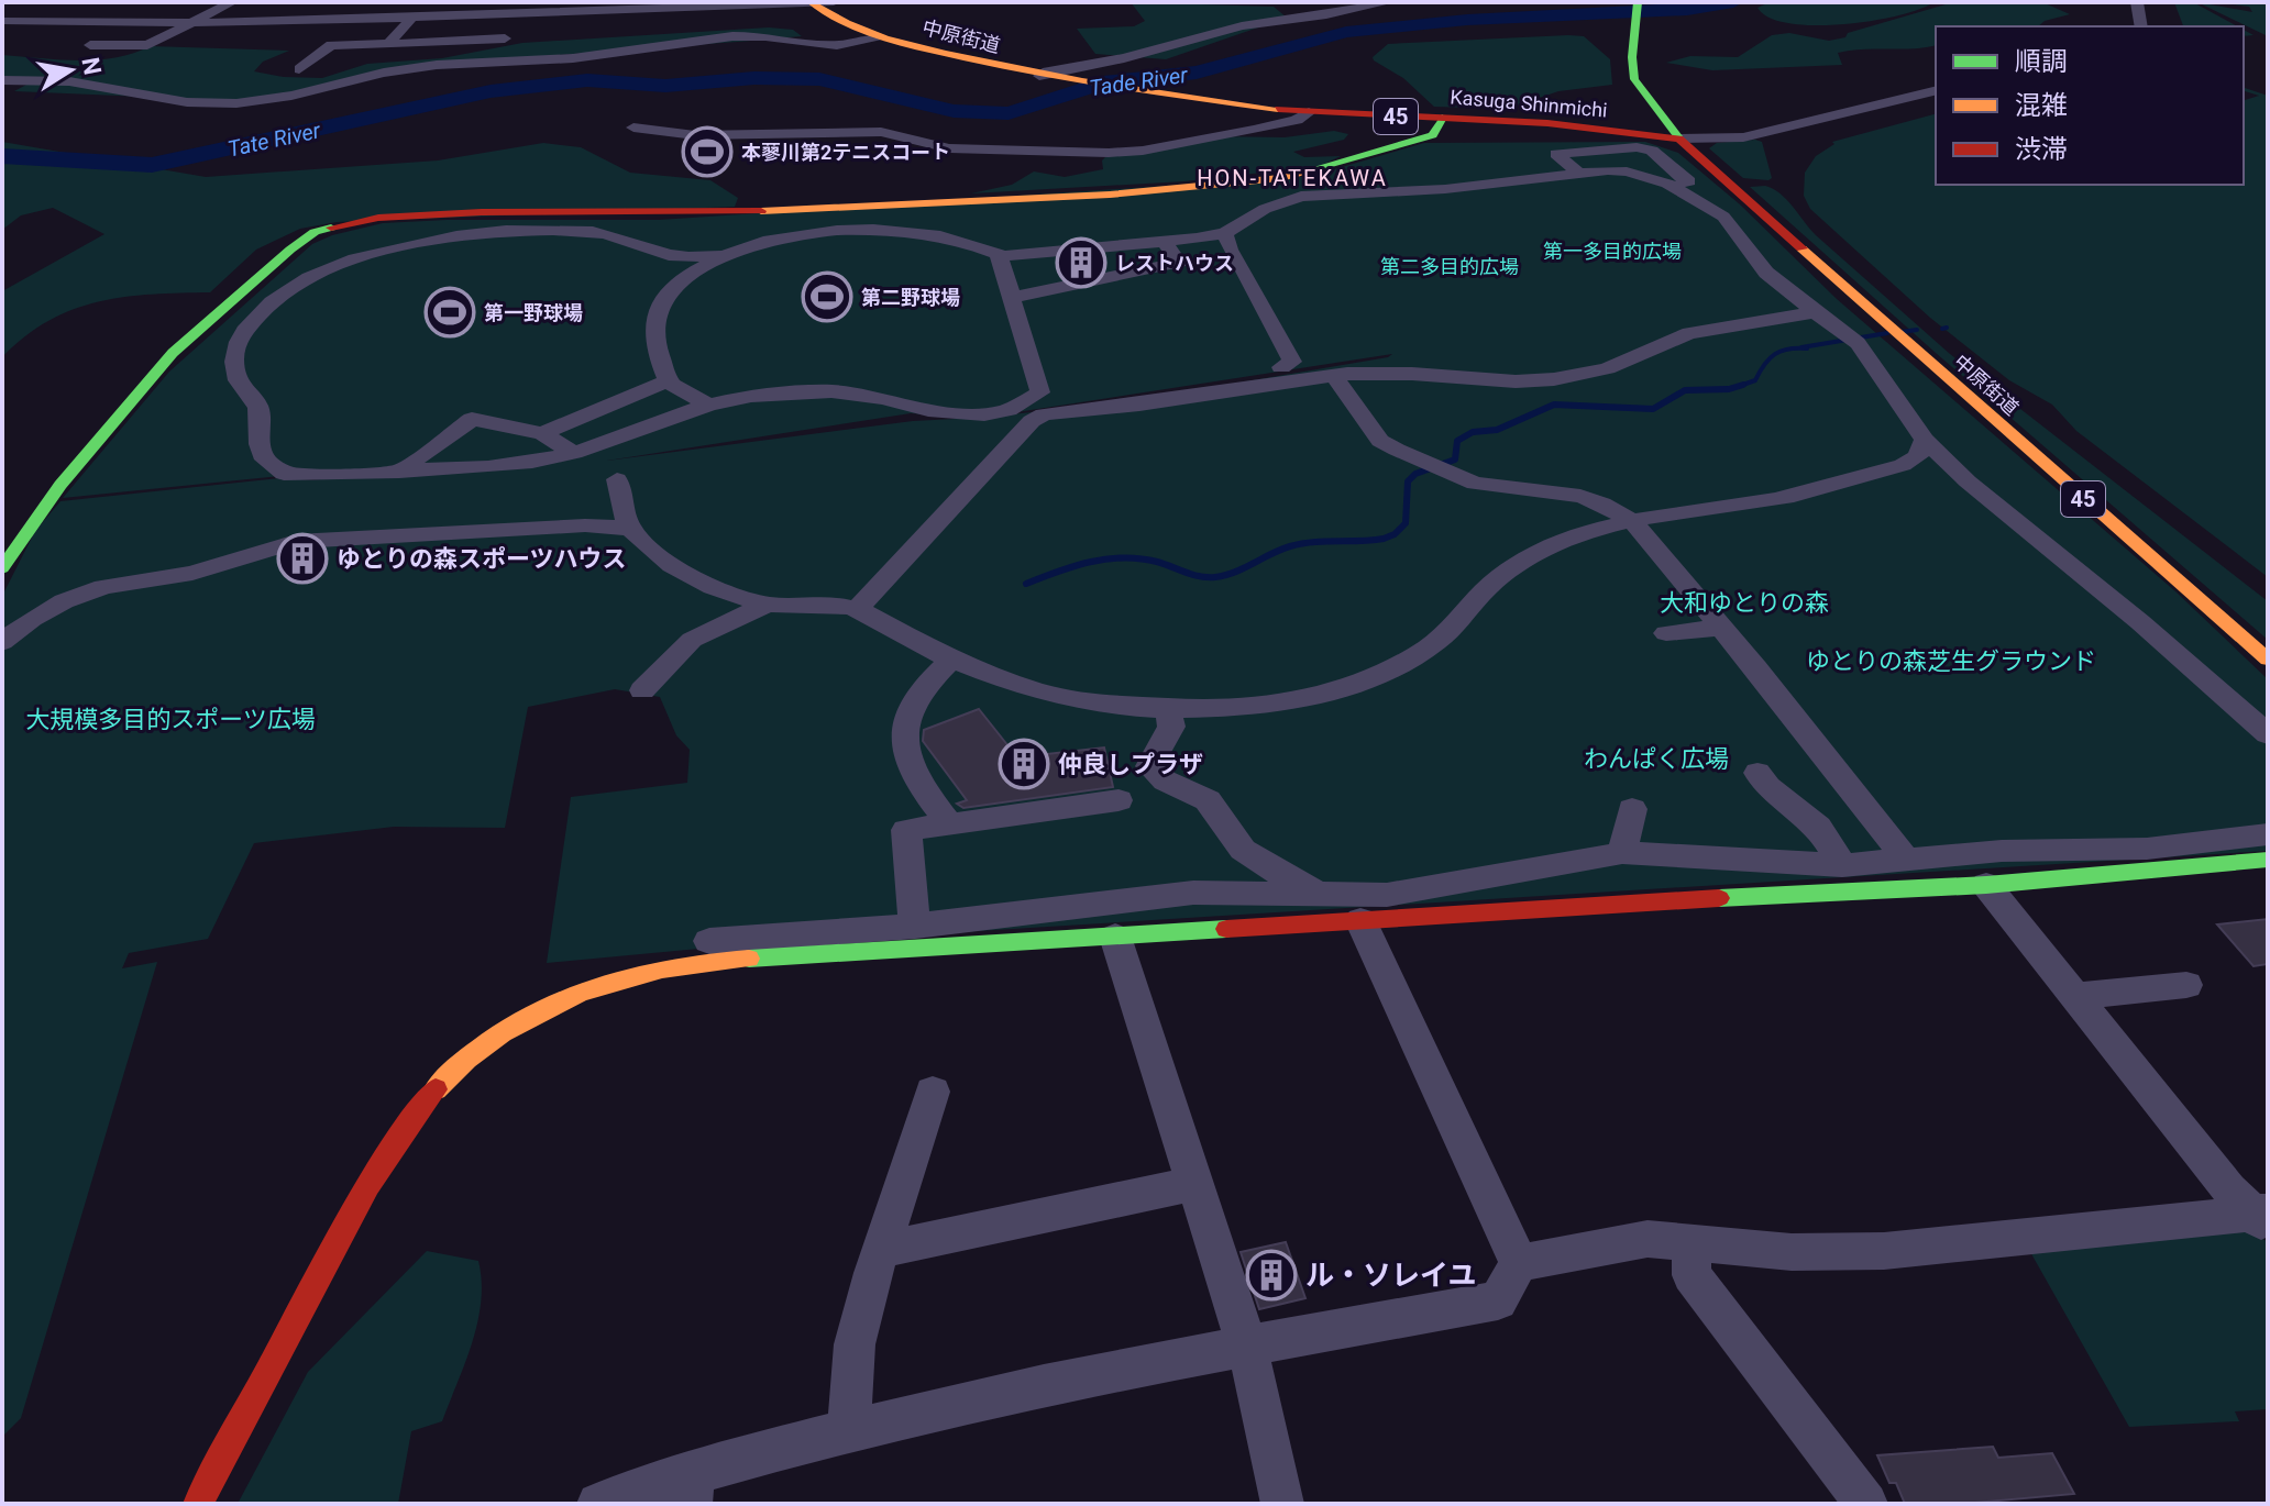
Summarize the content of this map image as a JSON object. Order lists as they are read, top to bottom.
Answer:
{
  "streets": {
    "street": ["中原街道", "Kasuga Shinmichi", "45"]
  },
  "crossings": [
    ["中原街道", "Kasuga Shinmichi"]
  ],
  "districts": ["HON-TATEKAWA"],
  "water": ["Tade River", "Tate River"],
  "parks": [
    "第一多目的広場",
    "第二多目的広場",
    "大和ゆとりの森",
    "ゆとりの森芝生グラウンド",
    "大規模多目的スポーツ広場",
    "わんぱく広場"
  ],
  "places": {
    "sports": ["本蓼川第2テニスコート", "第二野球場", "第一野球場"],
    "building": [
      "レストハウス",
      "ゆとりの森スポーツハウス",
      "仲良しプラザ",
      "ル・ソレイユ"
    ]
  },
  "legend": ["順調", "混雑", "渋滞"],
  "north": "right"
}
